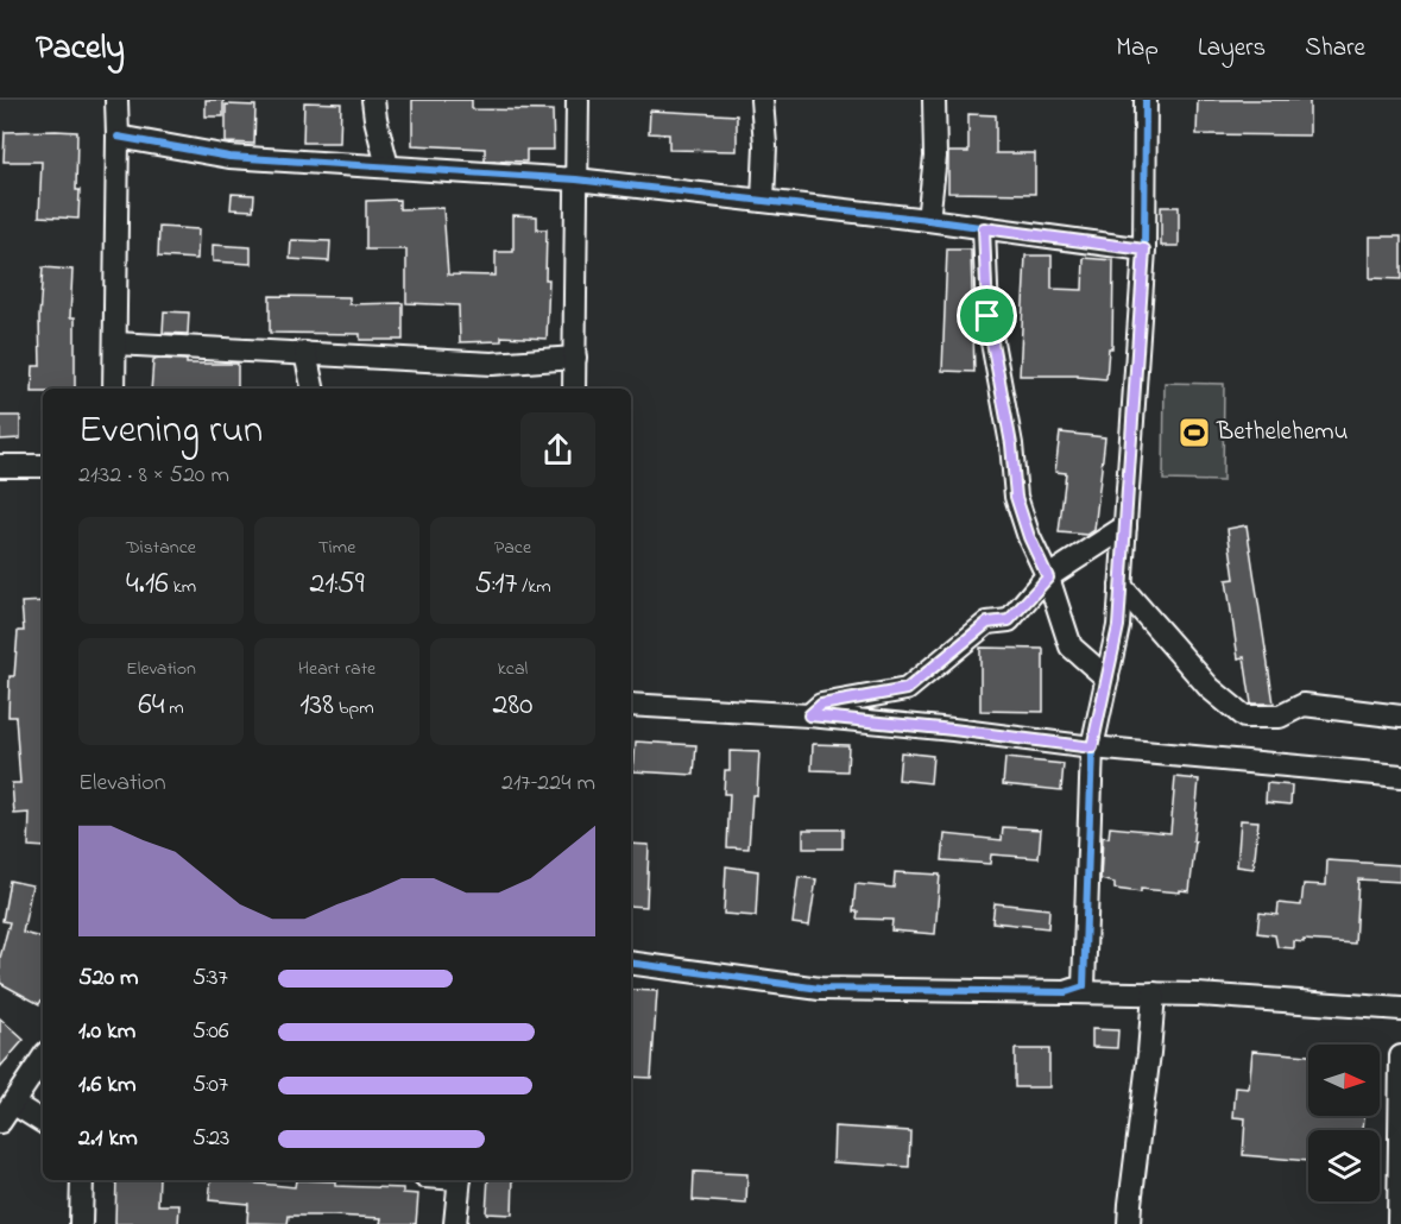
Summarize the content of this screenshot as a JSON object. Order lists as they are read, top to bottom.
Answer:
{
  "places": {
    "sports": ["Bethelehemu"]
  },
  "north": "right",
  "page": {
    "header": "Pacely",
    "nav": ["Map", "Layers", "Share"],
    "heading": ["Evening run", "21:32 · 8 × 520 m"],
    "stats": [
      ["Distance", "4.16 km"],
      ["Time", "21:59"],
      ["Pace", "5:17 /km"],
      ["Elevation", "64 m"],
      ["Heart rate", "138 bpm"],
      ["kcal", "280"]
    ],
    "chart": ["Elevation", "217–224 m"],
    "list": [
      {
        "name": "520 m",
        "note": "5:37"
      },
      {
        "name": "1.0 km",
        "note": "5:06"
      },
      {
        "name": "1.6 km",
        "note": "5:07"
      },
      {
        "name": "2.1 km",
        "note": "5:23"
      }
    ]
  }
}
